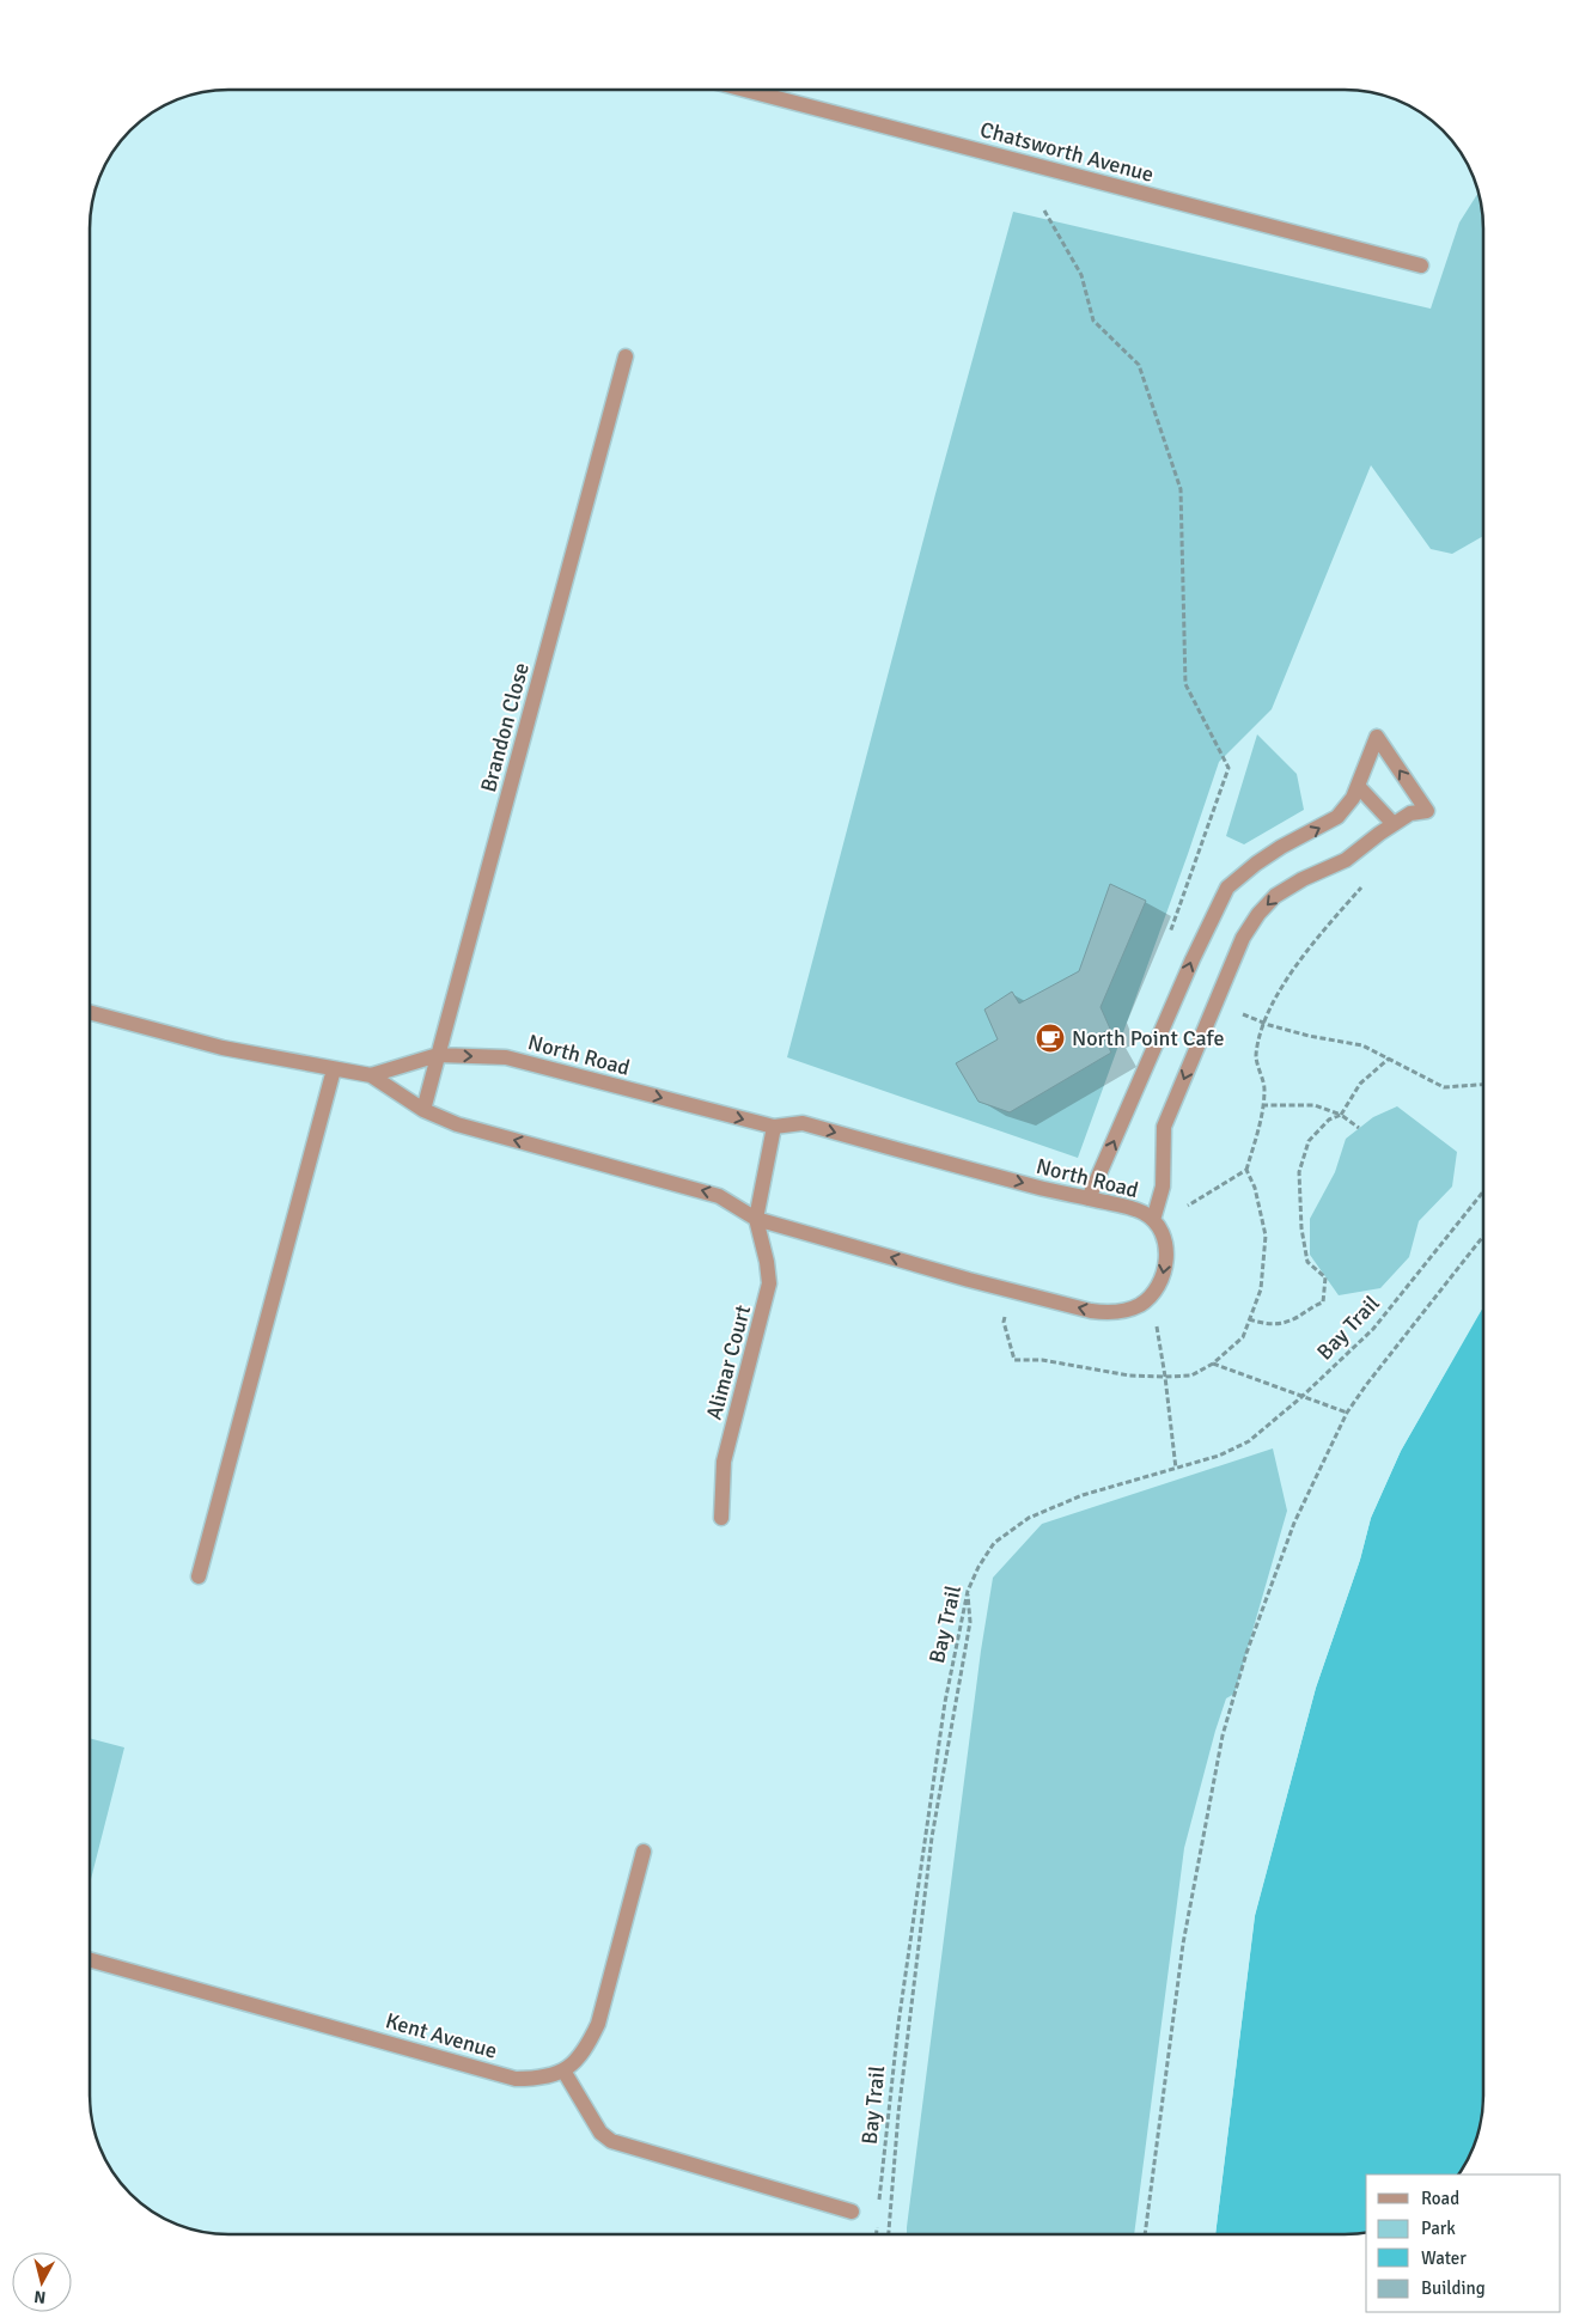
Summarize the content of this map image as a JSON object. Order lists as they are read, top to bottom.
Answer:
{
  "streets": {
    "street": [
      "Chatsworth Avenue",
      "Brandon Close",
      "North Road",
      "Alimar Court",
      "Kent Avenue"
    ],
    "path": ["Bay Trail"]
  },
  "crossings": [
    ["Brandon Close", "North Road"],
    ["North Road", "Alimar Court"]
  ],
  "places": {
    "cafe": ["North Point Cafe"]
  },
  "legend": [
    "Road",
    "Park",
    "Water",
    "Building"
  ],
  "north": "bottom"
}
